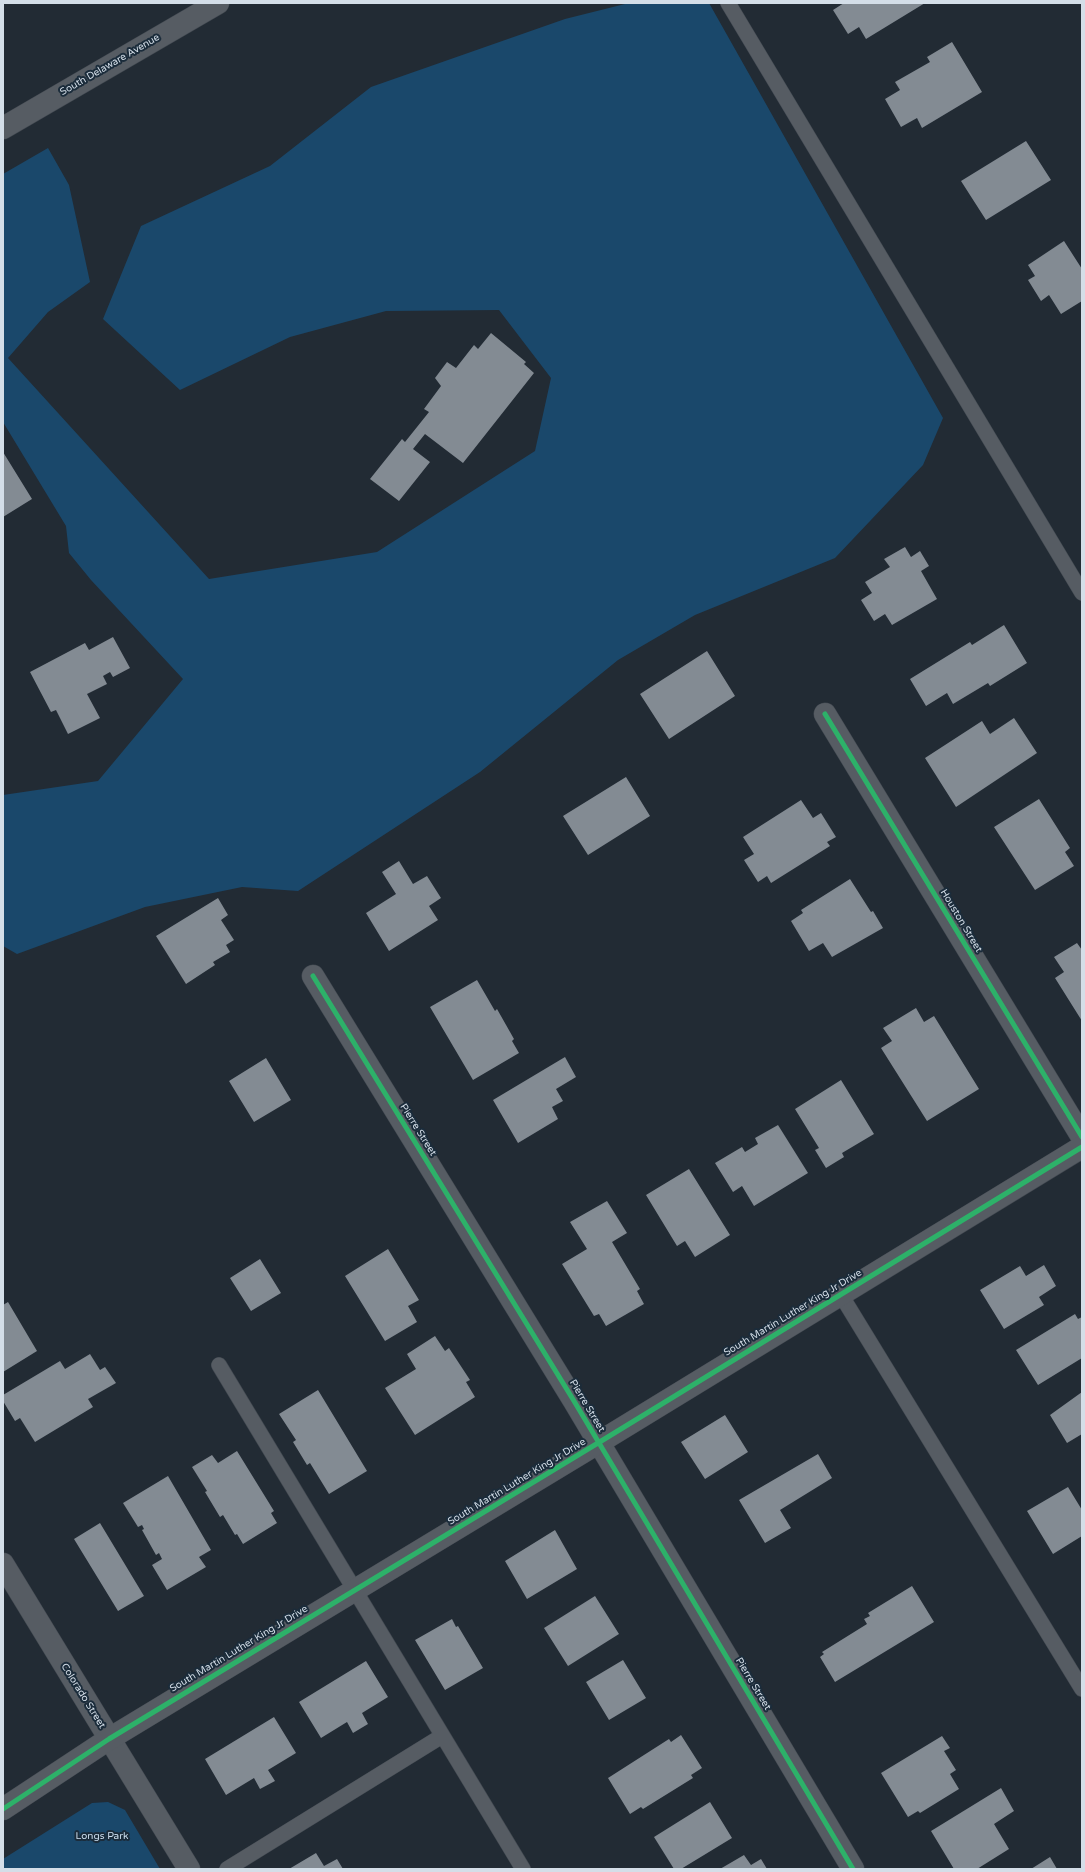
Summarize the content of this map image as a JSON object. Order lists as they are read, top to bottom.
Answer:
{
  "streets": {
    "street": [
      "South Delaware Avenue",
      "Houston Street",
      "Pierre Street",
      "South Martin Luther King Jr Drive",
      "Colorado Street"
    ]
  },
  "crossings": [
    ["Pierre Street", "South Martin Luther King Jr Drive"],
    ["South Martin Luther King Jr Drive", "Colorado Street"]
  ],
  "parks": ["Longs Park"]
}
